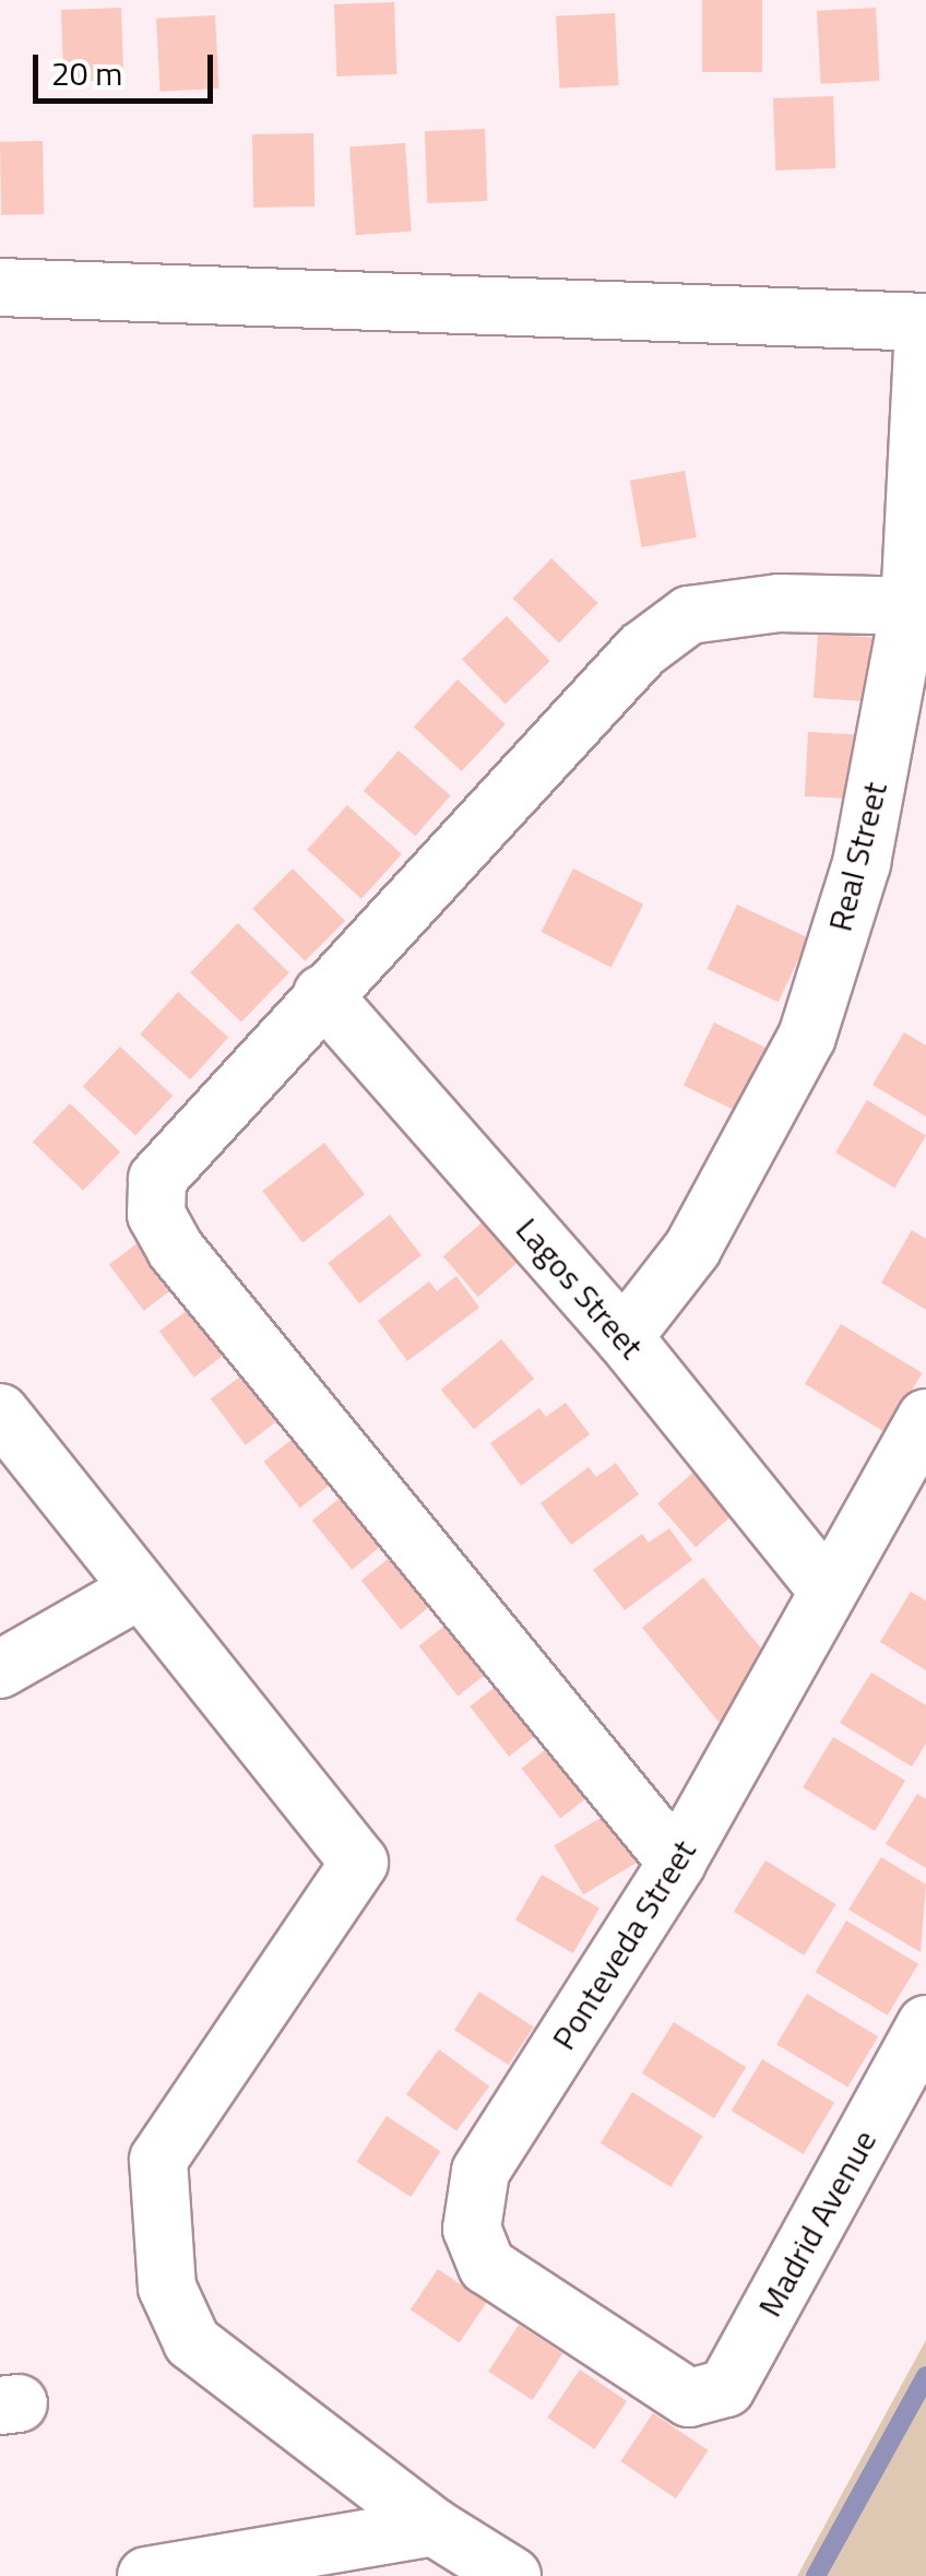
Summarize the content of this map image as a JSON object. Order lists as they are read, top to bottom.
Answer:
{
  "streets": {
    "street": [
      "Real Street",
      "Lagos Street",
      "Ponteveda Street",
      "Madrid Avenue"
    ]
  },
  "crossings": [
    ["Real Street", "Lagos Street"],
    ["Lagos Street", "Ponteveda Street"],
    ["Ponteveda Street", "Madrid Avenue"]
  ],
  "scale_bar": "20 m"
}
